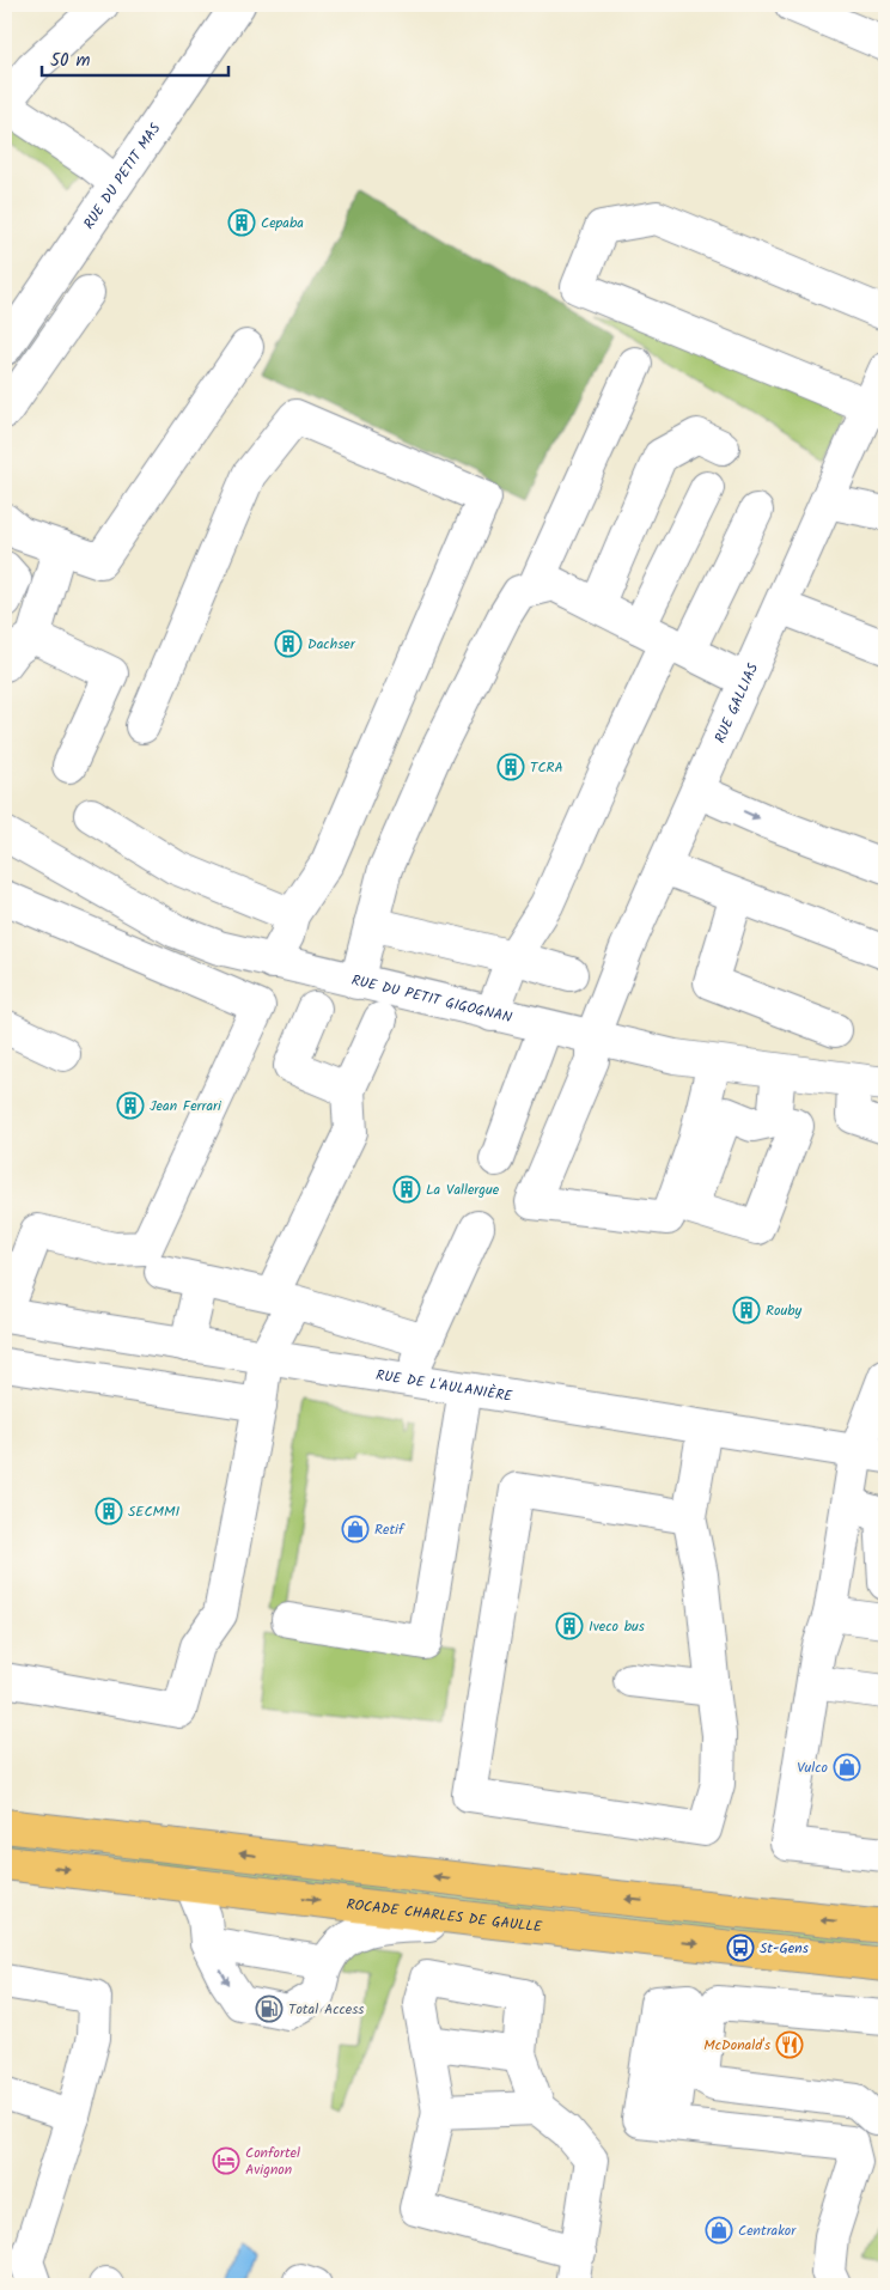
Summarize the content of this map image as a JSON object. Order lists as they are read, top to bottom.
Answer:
{
  "streets": {
    "main road": ["ROCADE CHARLES DE GAULLE"],
    "street": [
      "RUE DU PETIT MAS",
      "RUE GALLIAS",
      "RUE DU PETIT GIGOGNAN",
      "RUE DE L'AULANIÈRE"
    ]
  },
  "crossings": [
    ["RUE GALLIAS", "RUE DU PETIT GIGOGNAN"]
  ],
  "places": {
    "building": [
      "Cepaba",
      "Dachser",
      "TCRA",
      "Jean Ferrari",
      "La Vallergue",
      "Rouby",
      "SECMMI",
      "Iveco bus"
    ],
    "shop": ["Retif", "Vulco", "Centrakor"],
    "bus stop": ["St-Gens"],
    "fuel station": ["Total Access"],
    "restaurant": ["McDonald's"],
    "hotel": ["Confortel Avignon"]
  },
  "scale_bar": "50 m"
}
